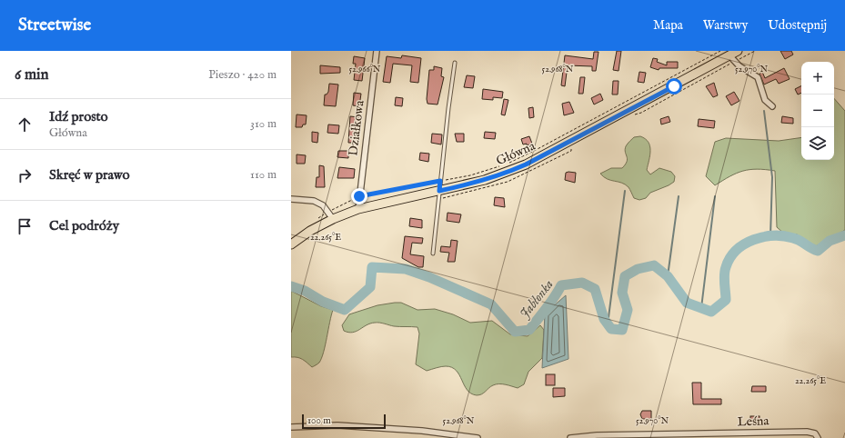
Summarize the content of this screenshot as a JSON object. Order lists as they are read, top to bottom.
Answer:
{
  "streets": {
    "main road": ["Główna"],
    "street": ["Działkowa", "Leśna"]
  },
  "crossings": [
    ["Działkowa", "Główna"]
  ],
  "water": ["Jabłonka"],
  "scale_bar": "100 m",
  "page": {
    "header": "Streetwise",
    "nav": ["Mapa", "Warstwy", "Udostępnij"],
    "heading": ["6 min", "Pieszo · 420 m"],
    "map_buttons": ["+", "−"],
    "list": [
      ["Idź prosto", "Główna", "310 m"],
      ["Skręć w prawo", "110 m"],
      "Cel podróży"
    ],
    "scale": "100 m"
  },
  "coordinates": [
    "52.966°N",
    "52.968°N",
    "52.970°N",
    "22.265°E"
  ]
}
